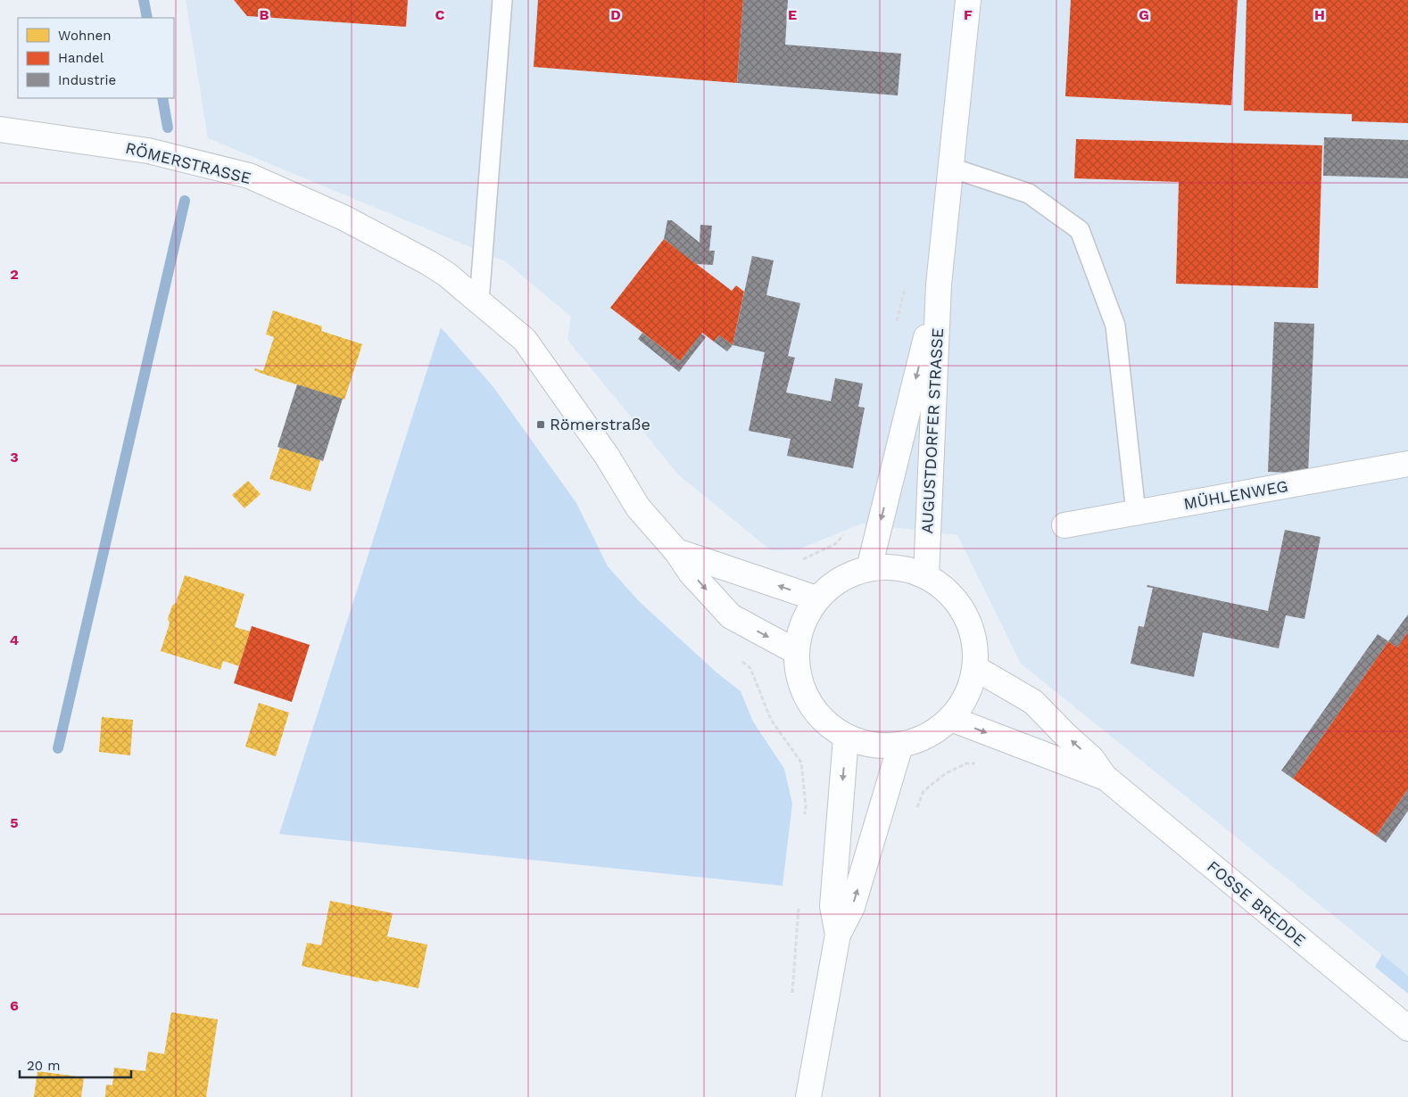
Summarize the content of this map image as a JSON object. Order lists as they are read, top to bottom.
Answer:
{
  "streets": {
    "street": [
      "RÖMERSTRASSE",
      "AUGUSTDORFER STRASSE",
      "MÜHLENWEG",
      "FOSSE BREDDE"
    ]
  },
  "places": {
    "transit": ["Römerstraße"]
  },
  "legend": ["Wohnen", "Handel", "Industrie"],
  "scale_bar": "20 m",
  "grid": {
    "columns": [
      "B",
      "C",
      "D",
      "E",
      "F",
      "G",
      "H"
    ],
    "rows": [
      "2",
      "3",
      "4",
      "5",
      "6"
    ]
  }
}
